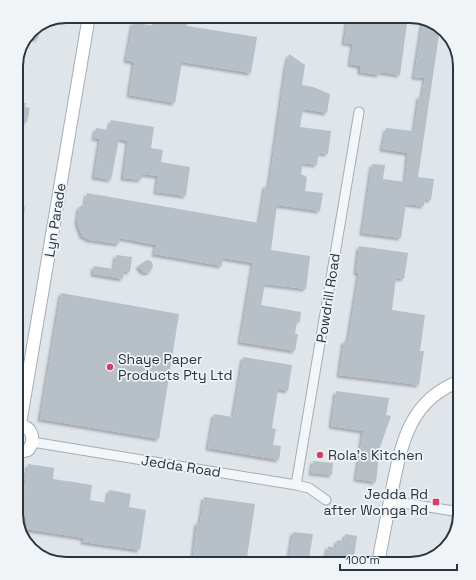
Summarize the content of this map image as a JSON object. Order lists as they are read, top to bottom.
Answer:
{
  "streets": {
    "street": ["Lyn Parade", "Powdrill Road", "Jedda Road"]
  },
  "crossings": [
    ["Powdrill Road", "Jedda Road"]
  ],
  "places": {
    "other": ["Shaye Paper Products Pty Ltd", "Rola's Kitchen"],
    "transit": ["Jedda Rd after Wonga Rd"]
  },
  "scale_bar": "100 m"
}
